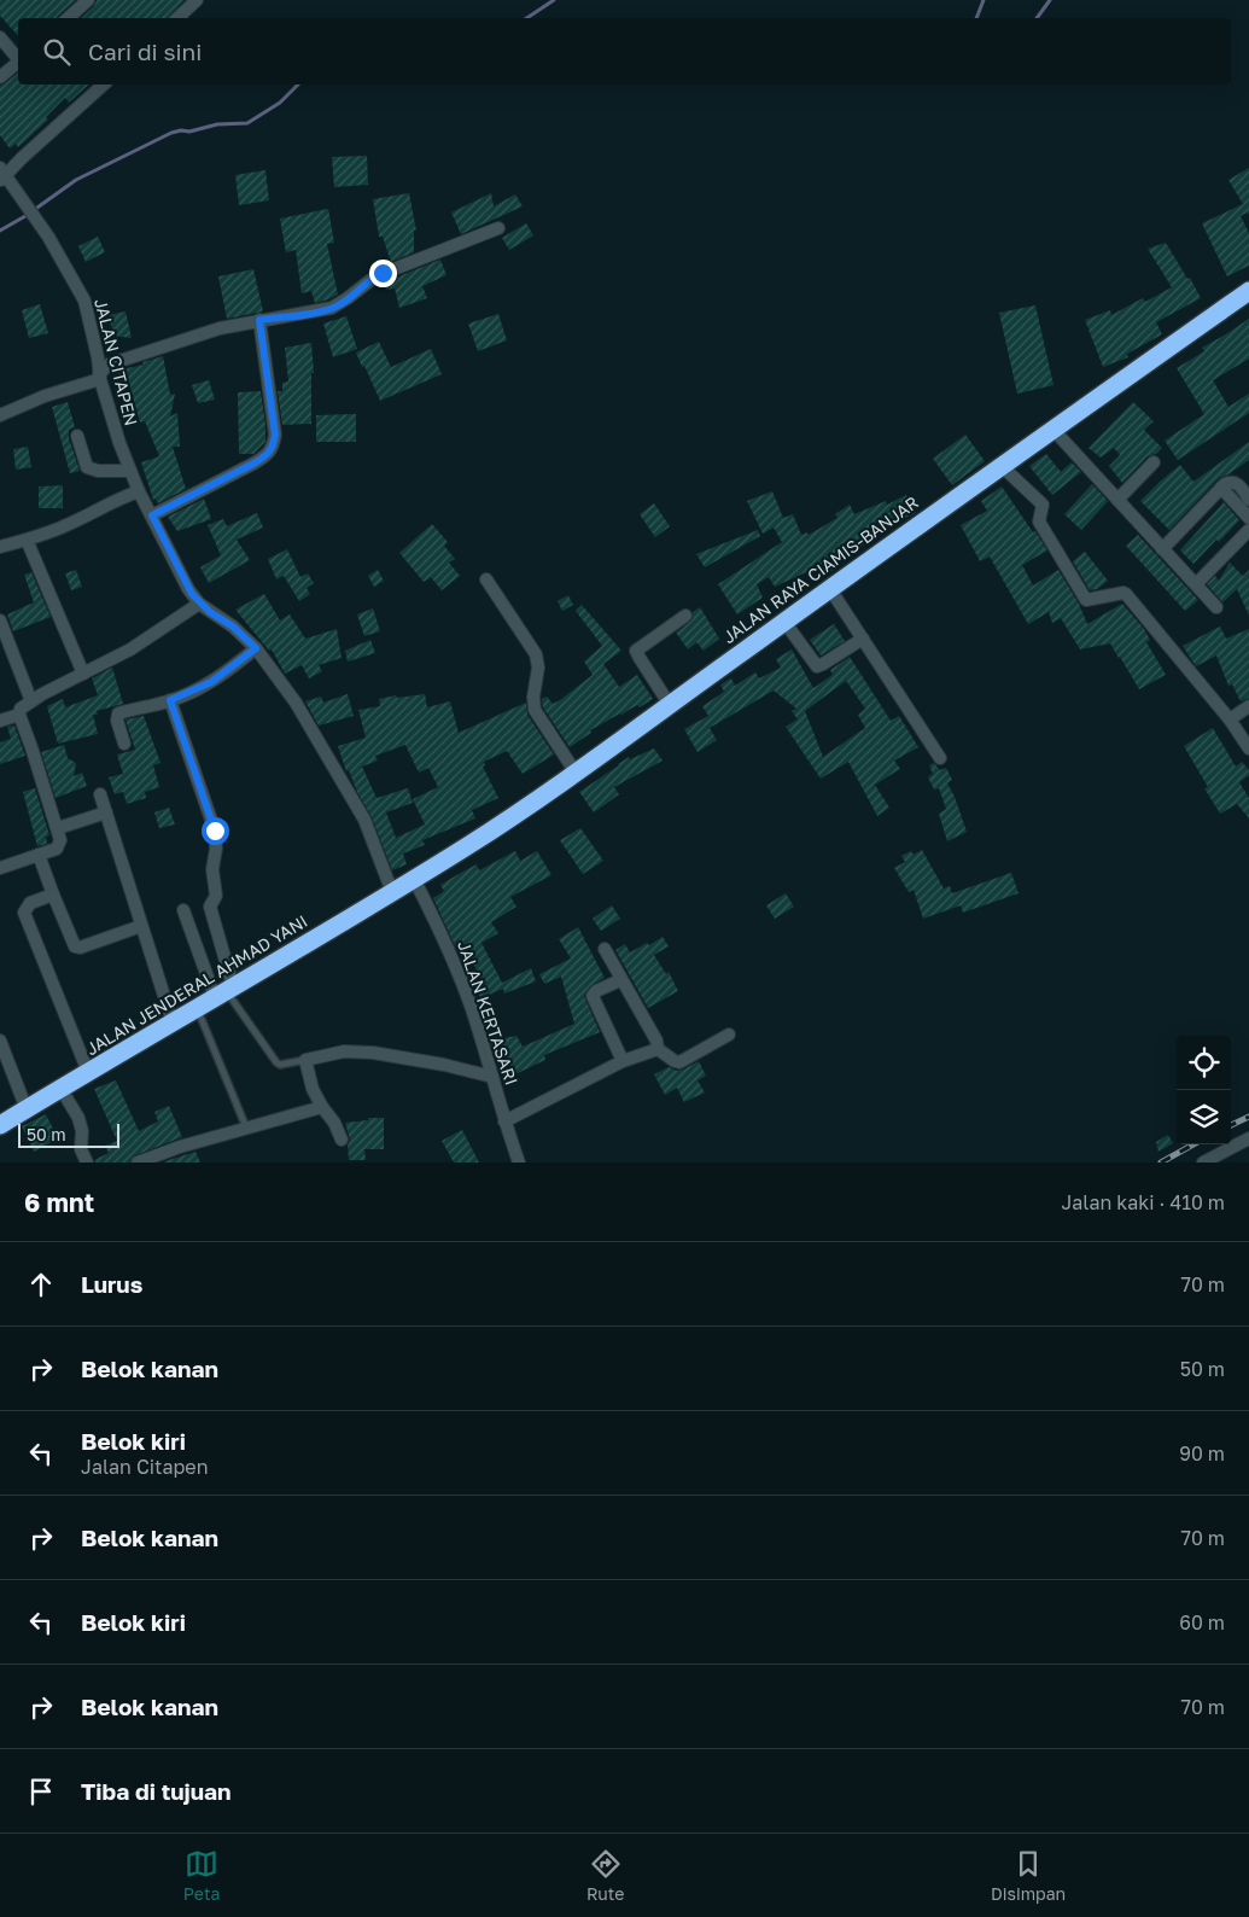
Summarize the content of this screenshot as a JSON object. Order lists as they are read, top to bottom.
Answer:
{
  "streets": {
    "highway": ["JALAN RAYA CIAMIS-BANJAR", "JALAN JENDERAL AHMAD YANI"],
    "street": ["JALAN CITAPEN", "JALAN KERTASARI"]
  },
  "crossings": [
    ["JALAN CITAPEN", "JALAN JENDERAL AHMAD YANI"],
    ["JALAN RAYA CIAMIS-BANJAR", "JALAN JENDERAL AHMAD YANI"],
    ["JALAN RAYA CIAMIS-BANJAR", "JALAN KERTASARI"],
    ["JALAN JENDERAL AHMAD YANI", "JALAN KERTASARI"]
  ],
  "scale_bar": "50 m",
  "page": {
    "search": "Cari di sini",
    "scale": "50 m",
    "heading": ["6 mnt", "Jalan kaki · 410 m"],
    "list": [
      ["Lurus", "70 m"],
      ["Belok kanan", "50 m"],
      ["Belok kiri", "Jalan Citapen", "90 m"],
      ["Belok kanan", "70 m"],
      ["Belok kiri", "60 m"],
      ["Belok kanan", "70 m"],
      "Tiba di tujuan"
    ],
    "nav": ["Peta", "Rute", "Disimpan"]
  }
}
